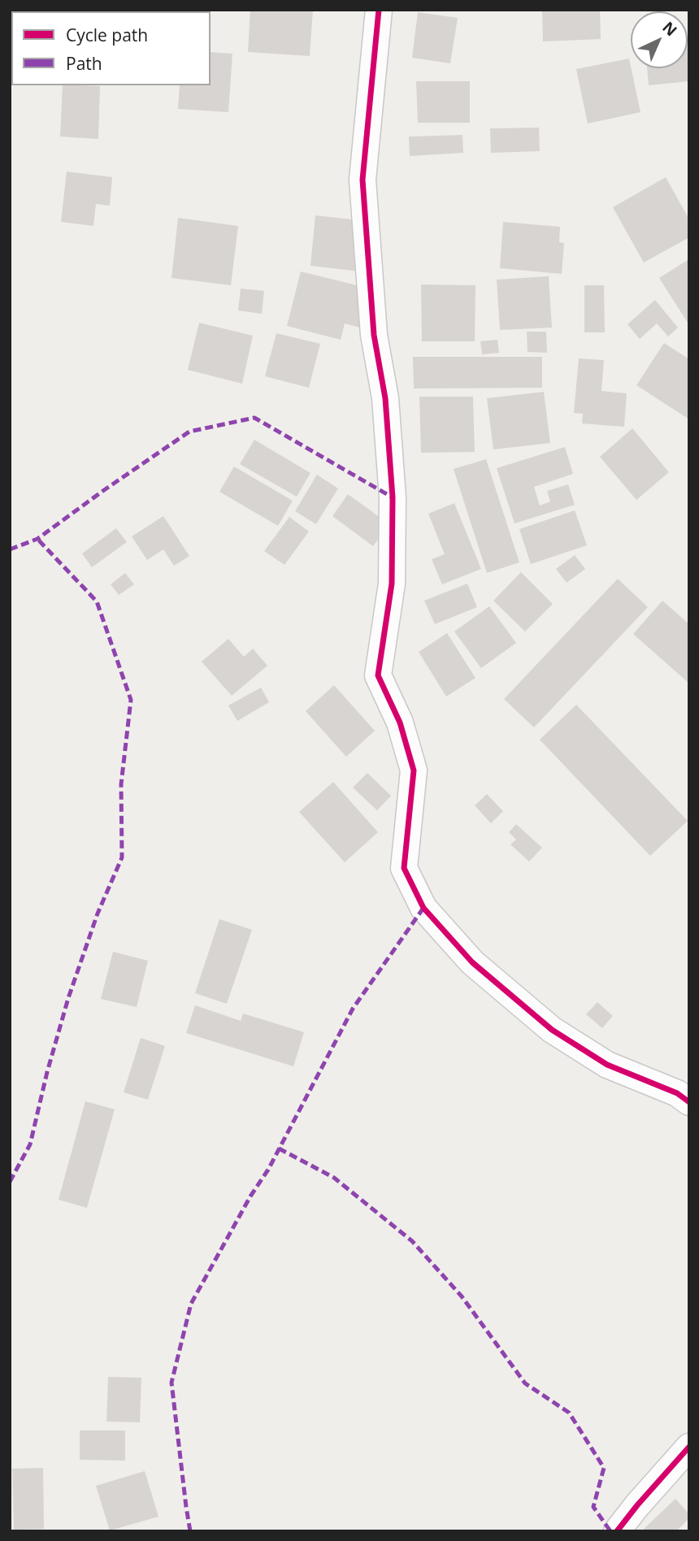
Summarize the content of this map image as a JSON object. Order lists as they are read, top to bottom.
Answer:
{
  "legend": ["Cycle path", "Path"],
  "north": "top right"
}
